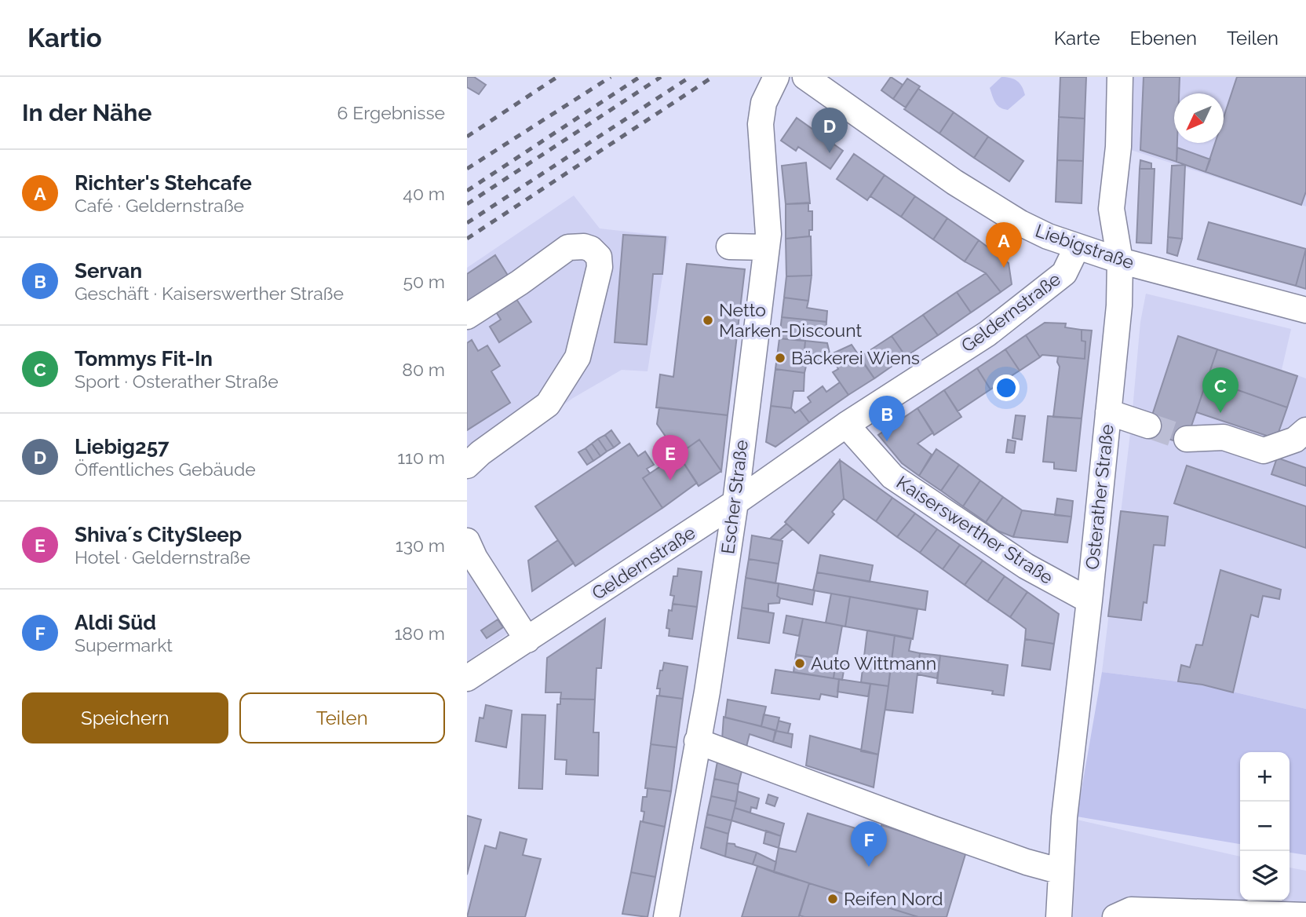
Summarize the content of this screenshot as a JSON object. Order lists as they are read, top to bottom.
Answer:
{
  "streets": {
    "street": [
      "Liebigstraße",
      "Geldernstraße",
      "Escher Straße",
      "Osterather Straße",
      "Kaiserswerther Straße"
    ]
  },
  "crossings": [
    ["Liebigstraße", "Geldernstraße"],
    ["Liebigstraße", "Osterather Straße"],
    ["Geldernstraße", "Escher Straße"],
    ["Geldernstraße", "Kaiserswerther Straße"],
    ["Osterather Straße", "Kaiserswerther Straße"]
  ],
  "places": [
    "Netto Marken-Discount",
    "Bäckerei Wiens",
    "Auto Wittmann",
    "Reifen Nord"
  ],
  "north": "bottom left",
  "page": {
    "header": "Kartio",
    "nav": ["Karte", "Ebenen", "Teilen"],
    "heading": ["In der Nähe", "6 Ergebnisse"],
    "pins": [
      "D",
      "A",
      "C",
      "B",
      "E",
      "F"
    ],
    "list": [
      {
        "mark": "A",
        "name": "Richter's Stehcafe",
        "note": "Café · Geldernstraße",
        "value": "40 m"
      },
      {
        "mark": "B",
        "name": "Servan",
        "note": "Geschäft · Kaiserswerther Straße",
        "value": "50 m"
      },
      {
        "mark": "C",
        "name": "Tommys Fit-In",
        "note": "Sport · Osterather Straße",
        "value": "80 m"
      },
      {
        "mark": "D",
        "name": "Liebig257",
        "note": "Öffentliches Gebäude",
        "value": "110 m"
      },
      {
        "mark": "E",
        "name": "Shiva´s CitySleep",
        "note": "Hotel · Geldernstraße",
        "value": "130 m"
      },
      {
        "mark": "F",
        "name": "Aldi Süd",
        "note": "Supermarkt",
        "value": "180 m"
      }
    ],
    "buttons": ["Speichern", "Teilen"],
    "map_buttons": ["+", "−"]
  }
}
